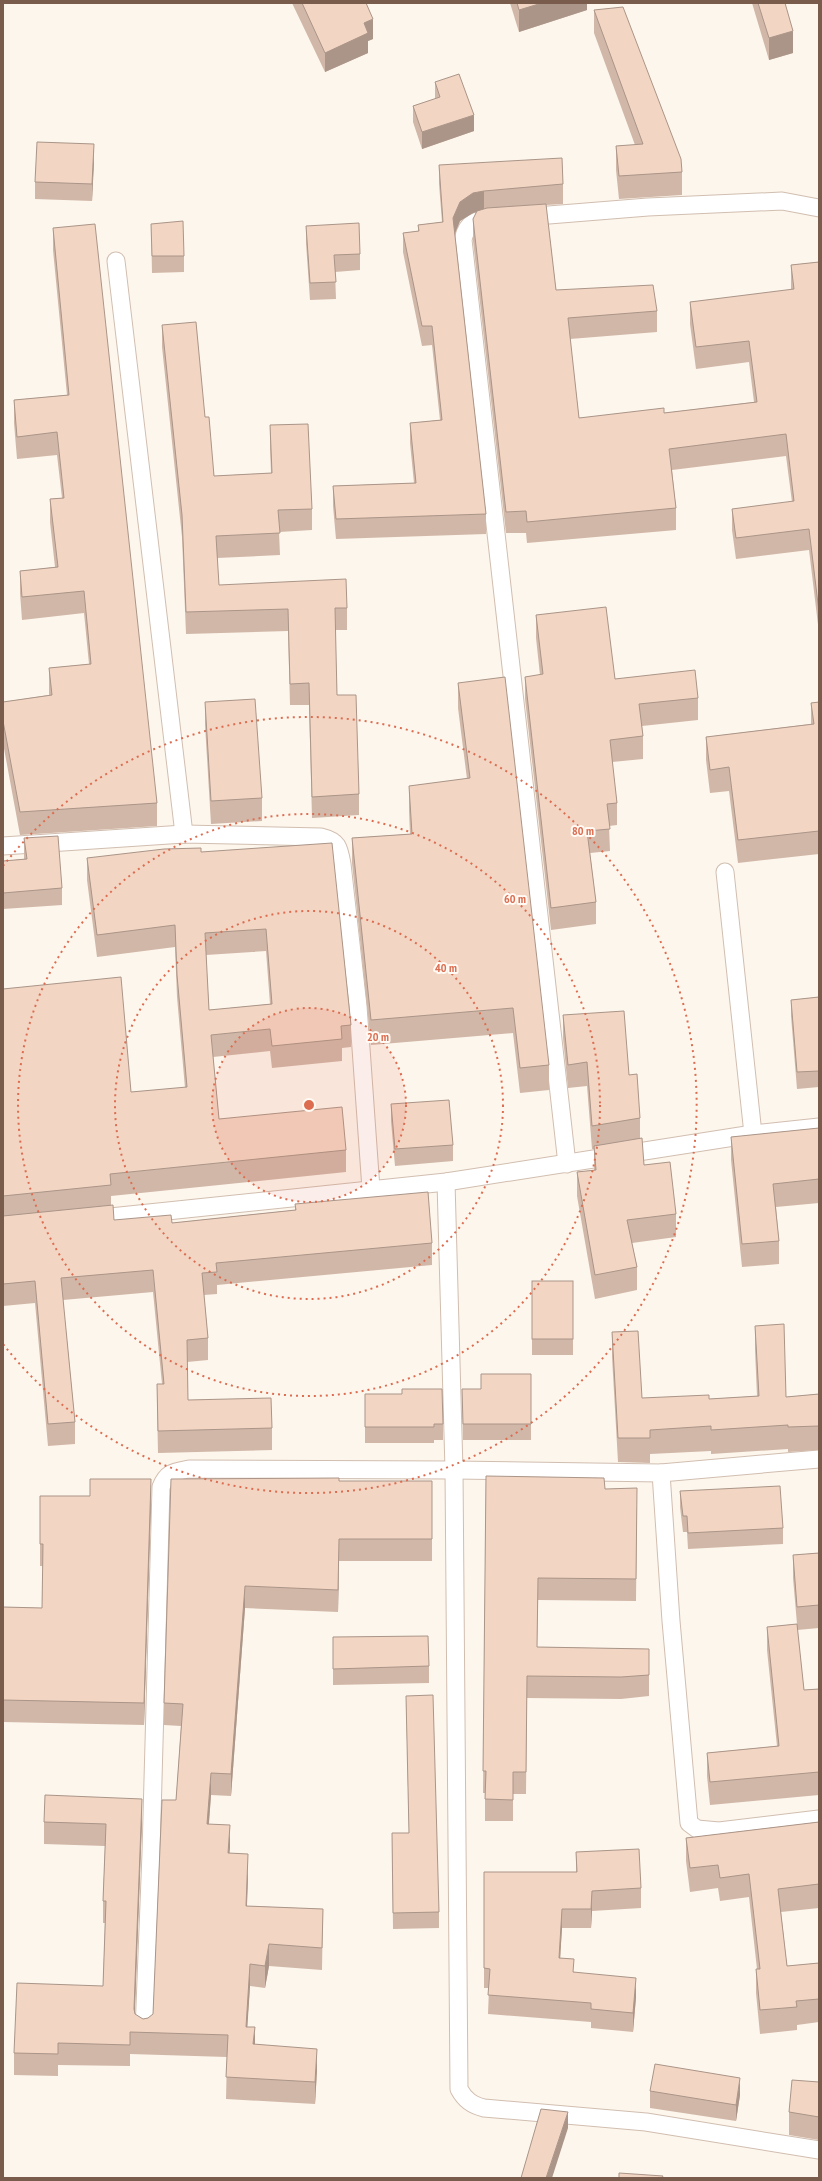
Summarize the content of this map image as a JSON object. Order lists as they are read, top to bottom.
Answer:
{
  "rings": [
    "80 m",
    "60 m",
    "40 m",
    "20 m"
  ]
}
